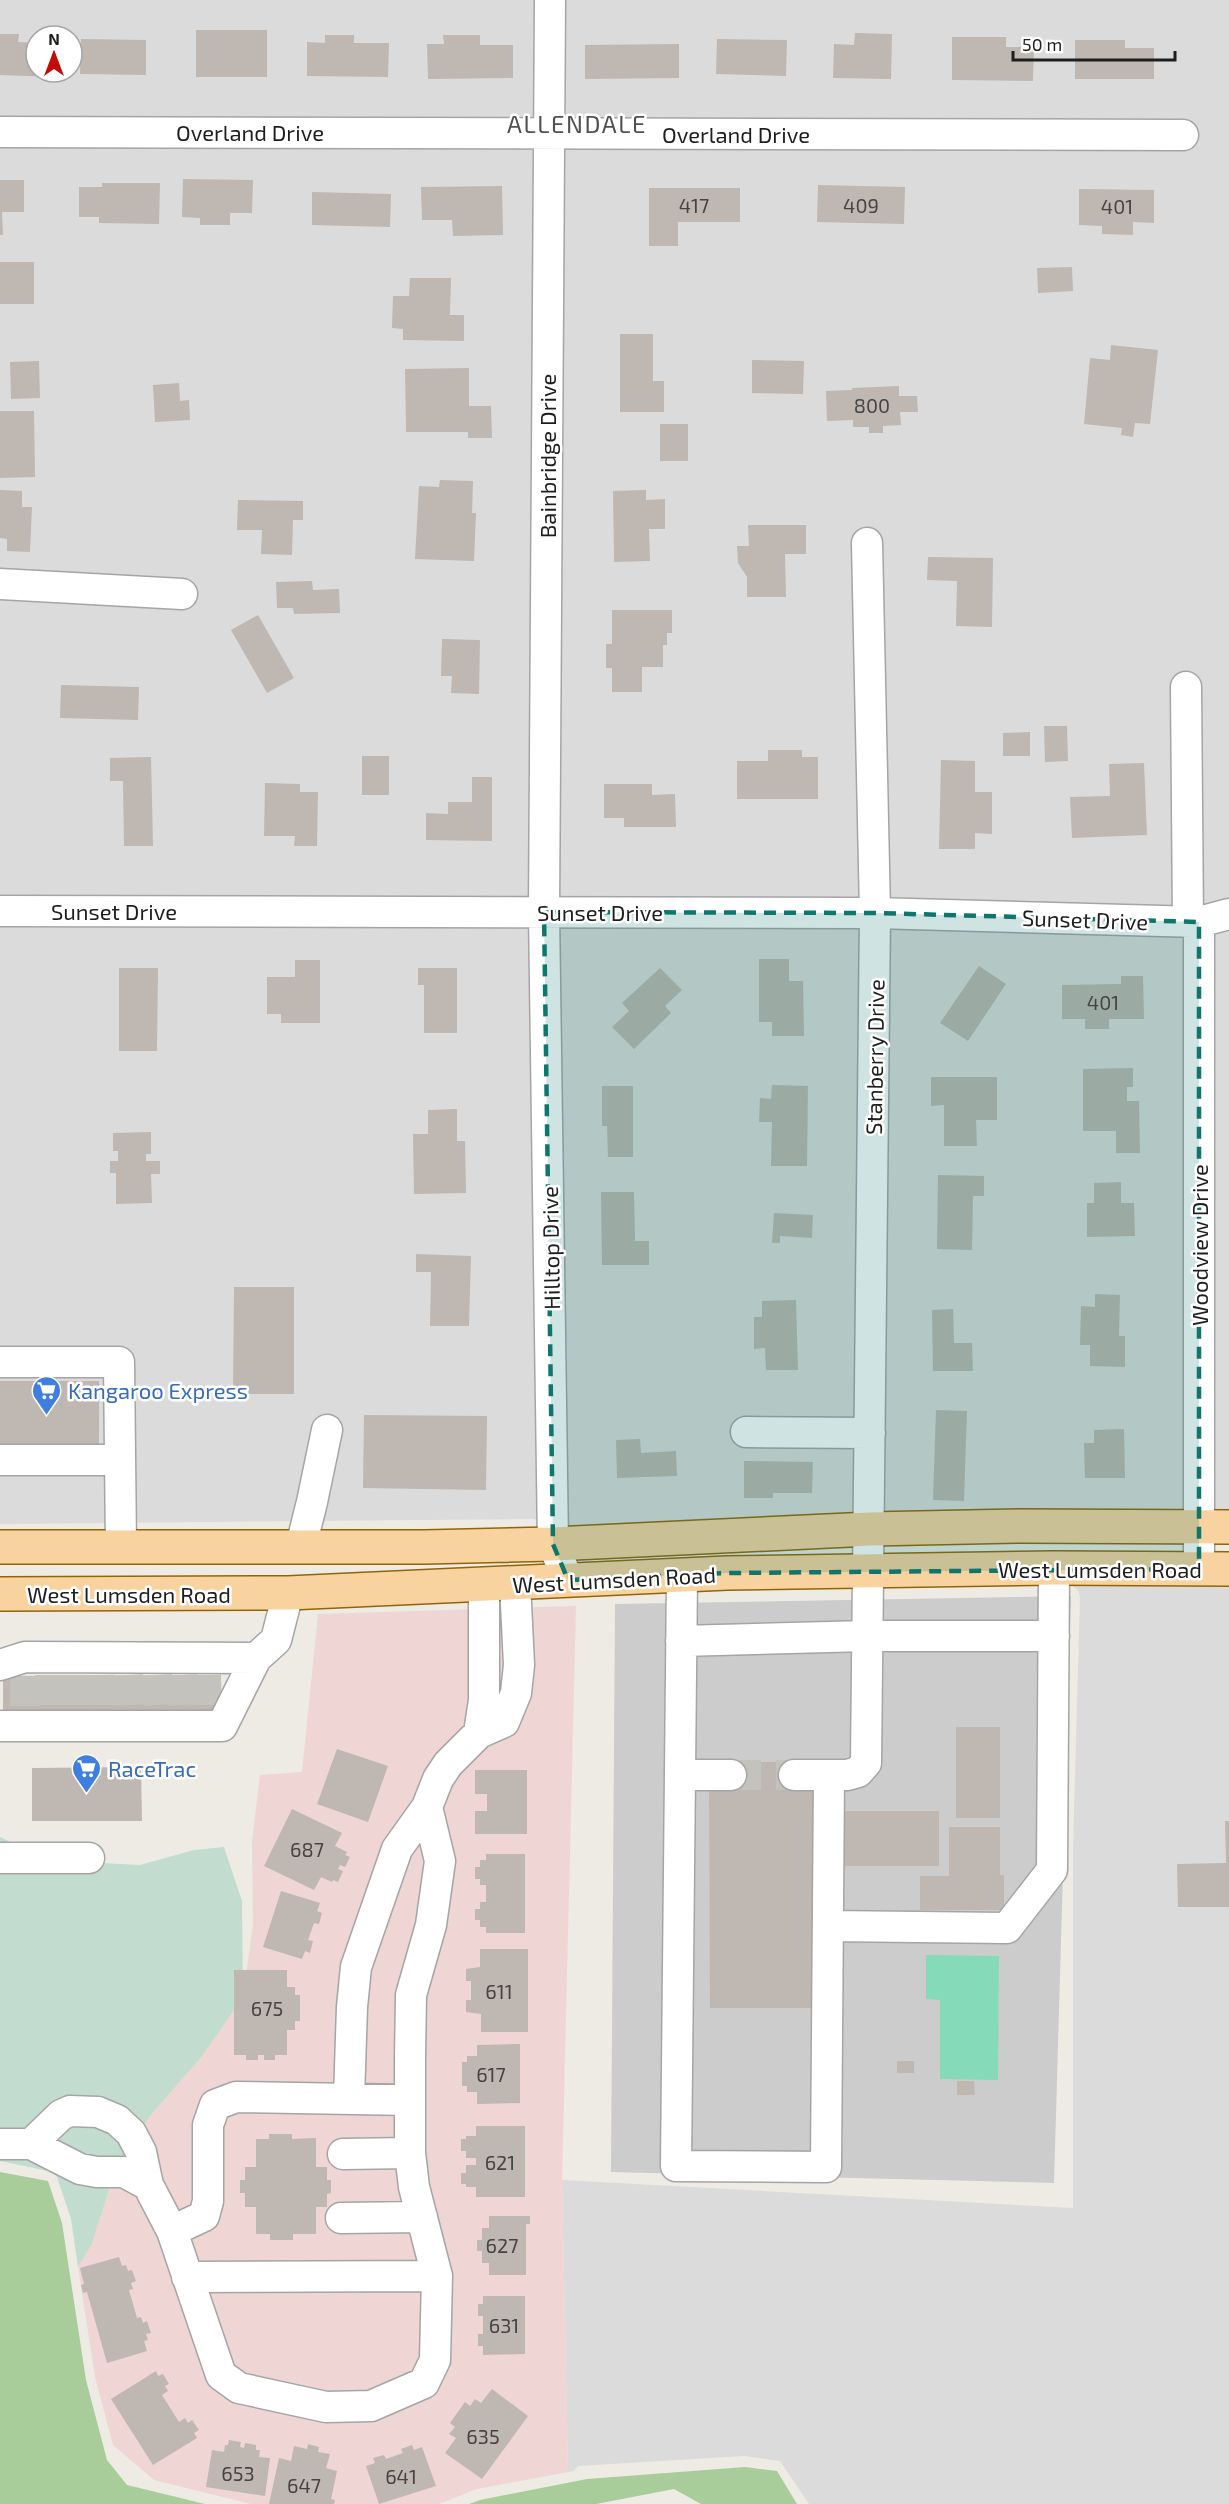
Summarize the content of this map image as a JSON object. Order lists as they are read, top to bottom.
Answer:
{
  "streets": {
    "main road": ["West Lumsden Road"],
    "street": [
      "Overland Drive",
      "Bainbridge Drive",
      "Sunset Drive",
      "Stanberry Drive",
      "Woodview Drive",
      "Hilltop Drive"
    ]
  },
  "crossings": [
    ["Overland Drive", "Bainbridge Drive"],
    ["Bainbridge Drive", "Sunset Drive"],
    ["Bainbridge Drive", "Hilltop Drive"],
    ["Sunset Drive", "Stanberry Drive"],
    ["Sunset Drive", "Woodview Drive"],
    ["Sunset Drive", "Hilltop Drive"],
    ["Stanberry Drive", "West Lumsden Road"],
    ["Woodview Drive", "West Lumsden Road"],
    ["Hilltop Drive", "West Lumsden Road"]
  ],
  "districts": ["ALLENDALE"],
  "places": {
    "supermarket": ["Kangaroo Express", "RaceTrac"]
  },
  "house_numbers": [
    "417",
    "409",
    "401",
    "800",
    "401",
    "687",
    "611",
    "675",
    "617",
    "621",
    "627",
    "631",
    "635",
    "653",
    "641",
    "647"
  ],
  "scale_bar": "50 m",
  "north": "top"
}
